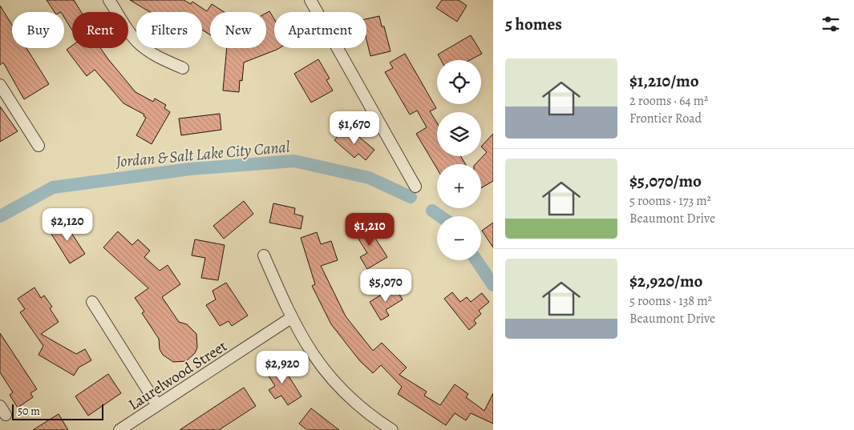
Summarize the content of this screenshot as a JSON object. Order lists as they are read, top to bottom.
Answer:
{
  "streets": {
    "street": ["Laurelwood Street"]
  },
  "water": ["Jordan & Salt Lake City Canal"],
  "scale_bar": "50 m",
  "page": {
    "heading": "5 homes",
    "chip": [
      "Buy",
      "Rent",
      "Filters",
      "New",
      "Apartment"
    ],
    "list": [
      {
        "name": "$1,210/mo",
        "note": "2 rooms · 64 m² · Frontier Road"
      },
      {
        "name": "$5,070/mo",
        "note": "5 rooms · 173 m² · Beaumont Drive"
      },
      {
        "name": "$2,920/mo",
        "note": "5 rooms · 138 m² · Beaumont Drive"
      }
    ],
    "map_buttons": ["+", "−"],
    "price": [
      "$1,670",
      "$2,120",
      "$1,210",
      "$5,070",
      "$2,920"
    ],
    "scale": "50 m"
  }
}
